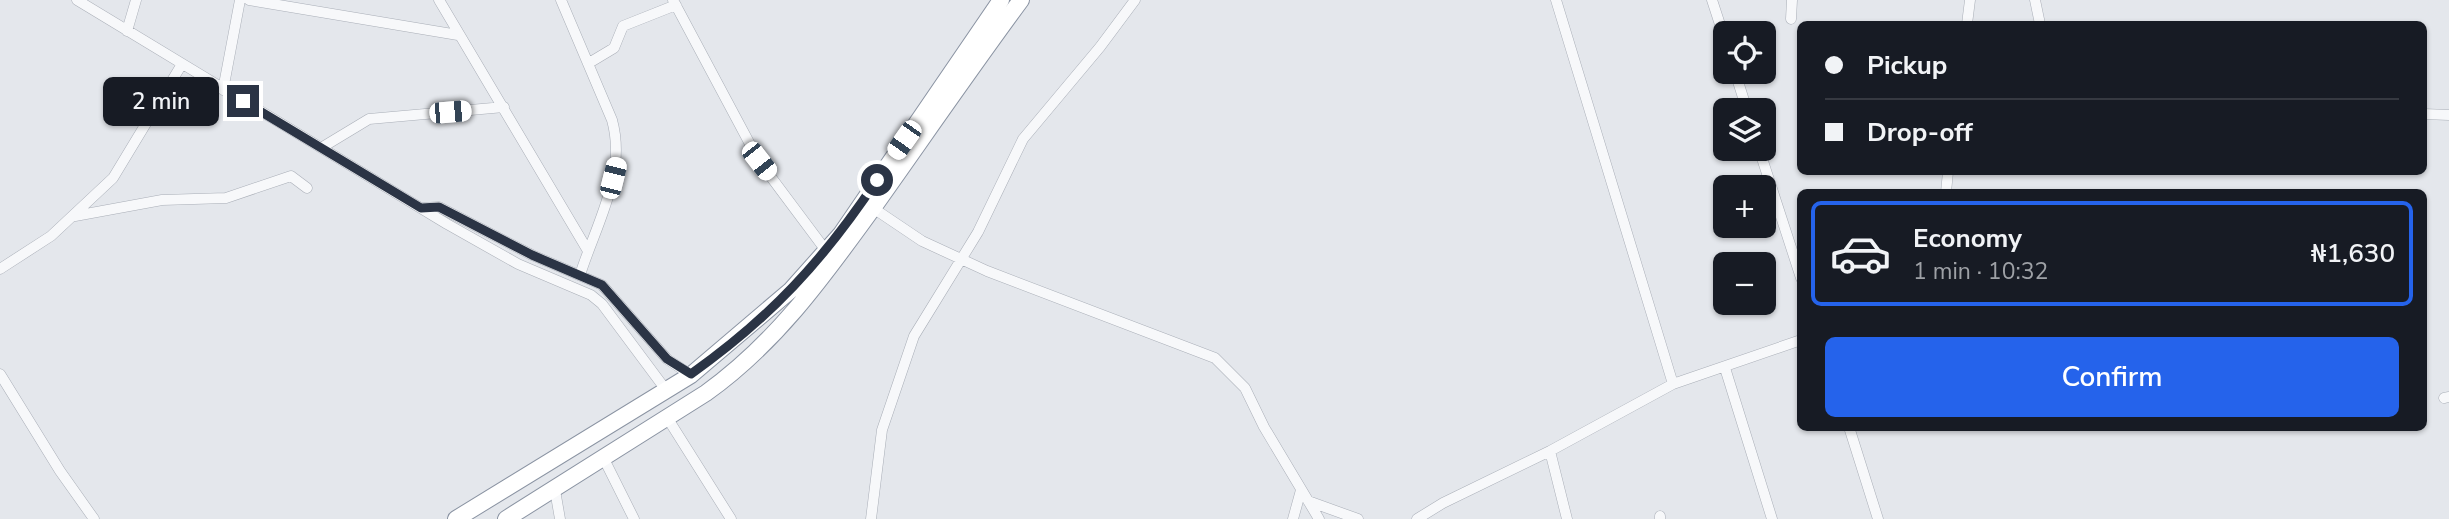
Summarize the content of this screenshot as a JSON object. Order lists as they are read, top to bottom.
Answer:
{
  "page": {
    "map_buttons": ["+", "−"],
    "banner": ["Pickup", "Drop-off"],
    "bubble": "2 min",
    "list": [
      {
        "name": "Economy",
        "note": "1 min · 10:32",
        "value": "₦1,630"
      }
    ],
    "buttons": "Confirm"
  }
}
